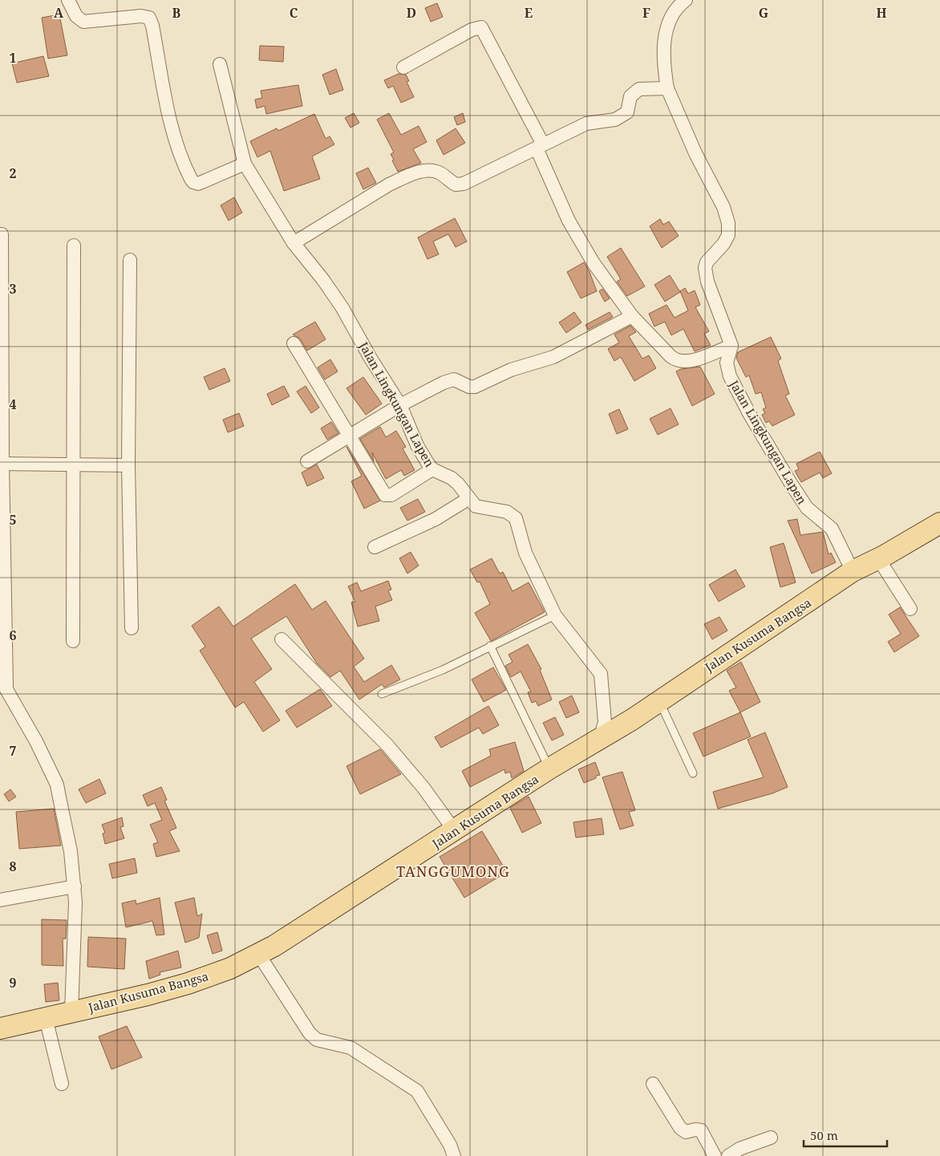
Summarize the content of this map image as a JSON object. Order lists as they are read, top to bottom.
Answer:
{
  "streets": {
    "main road": ["Jalan Kusuma Bangsa"],
    "street": ["Jalan Lingkungan Lapen"]
  },
  "crossings": [
    ["Jalan Lingkungan Lapen", "Jalan Kusuma Bangsa"]
  ],
  "districts": ["TANGGUMONG"],
  "scale_bar": "50 m",
  "grid": {
    "columns": [
      "A",
      "B",
      "C",
      "D",
      "E",
      "F",
      "G",
      "H"
    ],
    "rows": [
      "1",
      "2",
      "3",
      "4",
      "5",
      "6",
      "7",
      "8",
      "9"
    ]
  }
}
